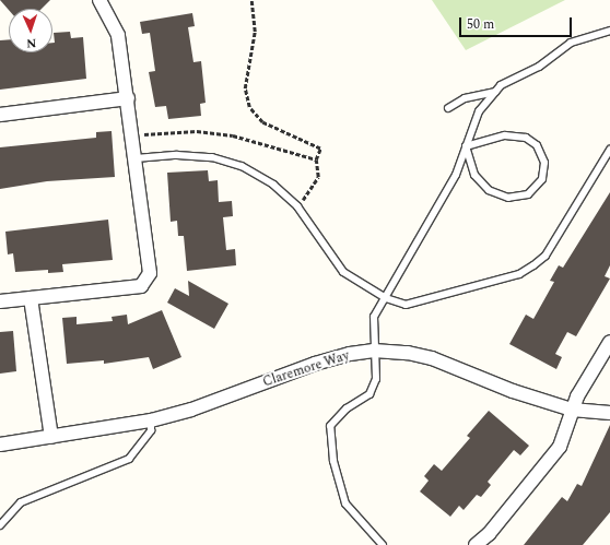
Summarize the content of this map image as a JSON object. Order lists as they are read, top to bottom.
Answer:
{
  "streets": {
    "street": ["Claremore Way"]
  },
  "scale_bar": "50 m",
  "north": "bottom"
}
